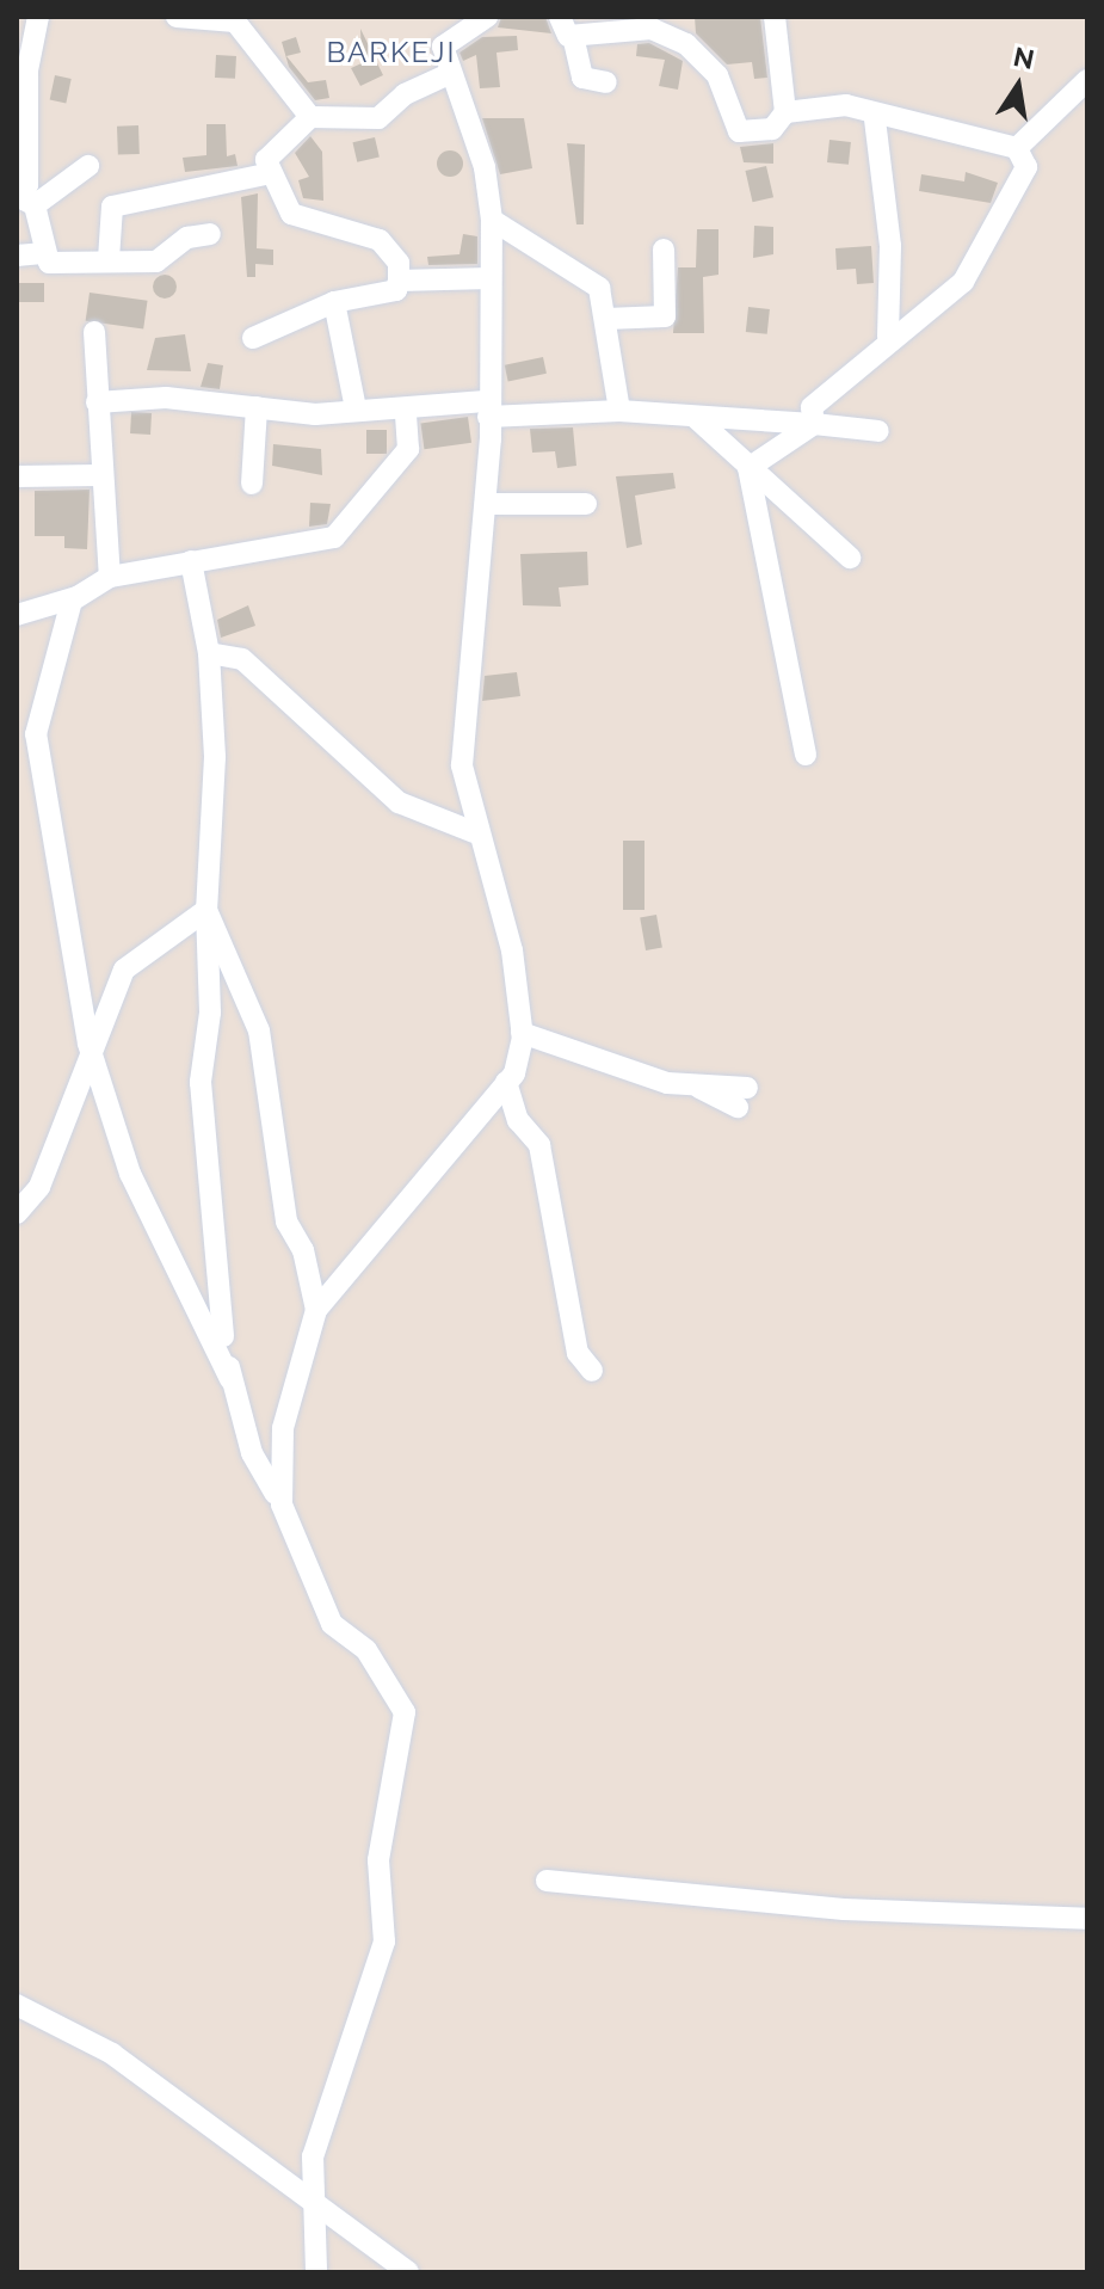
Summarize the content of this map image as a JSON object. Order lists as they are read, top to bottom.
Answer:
{
  "districts": ["BARKEJI"],
  "north": "top"
}
